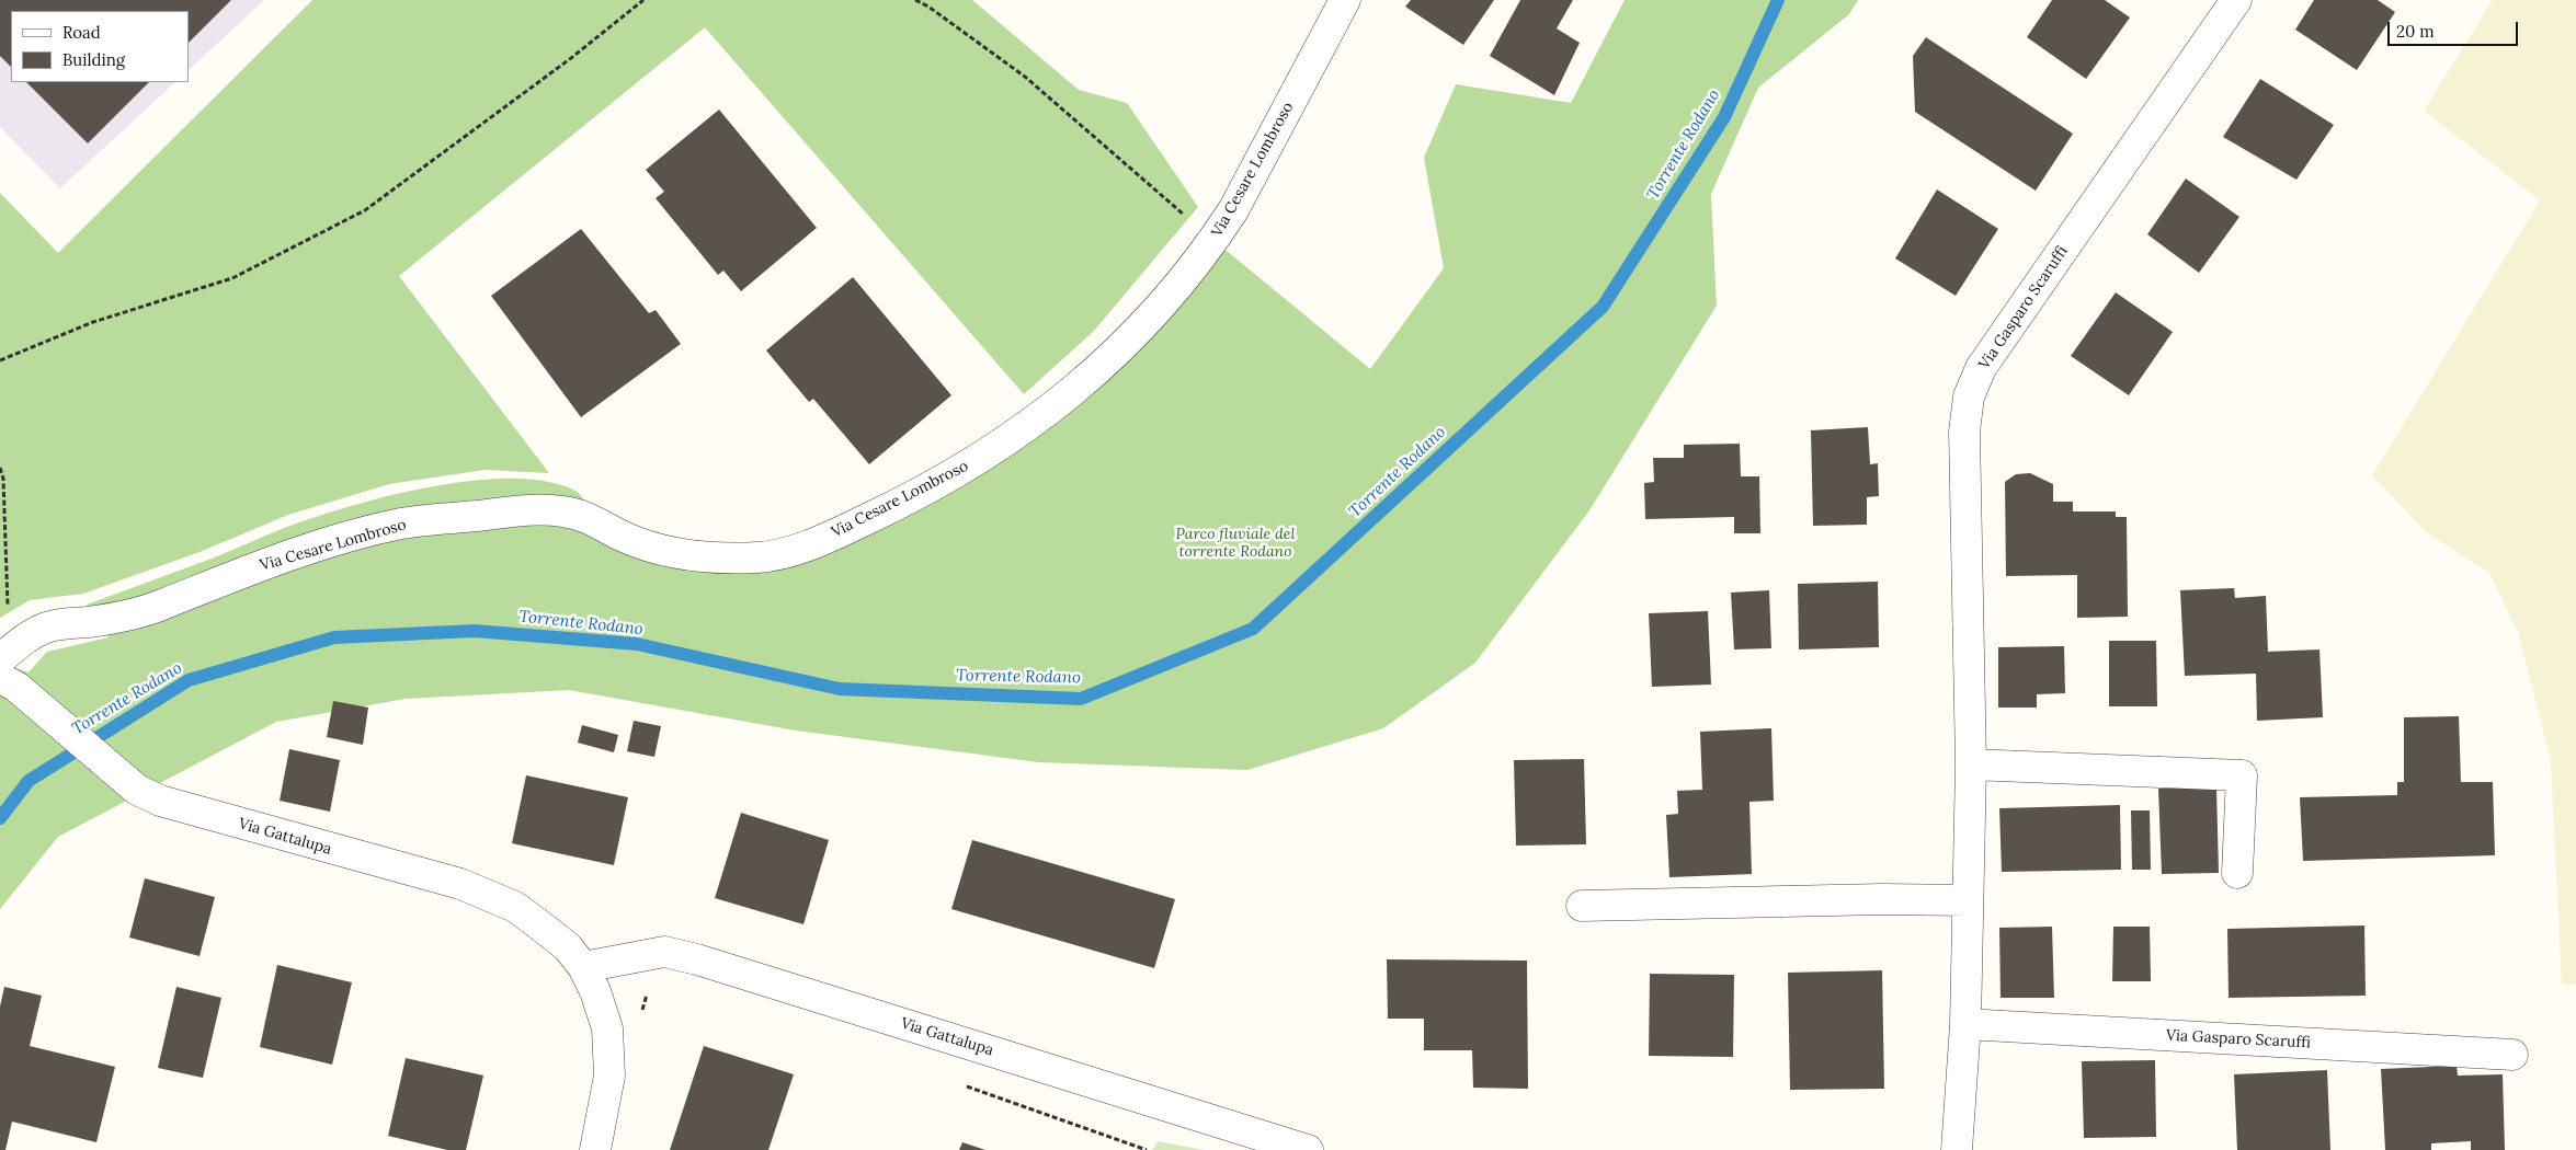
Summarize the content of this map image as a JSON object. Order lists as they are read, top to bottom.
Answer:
{
  "streets": {
    "street": ["Via Cesare Lombroso", "Via Gasparo Scaruffi", "Via Gattalupa"]
  },
  "water": ["Torrente Rodano"],
  "parks": ["Parco fluviale del torrente Rodano"],
  "legend": ["Road", "Building"],
  "scale_bar": "20 m"
}
